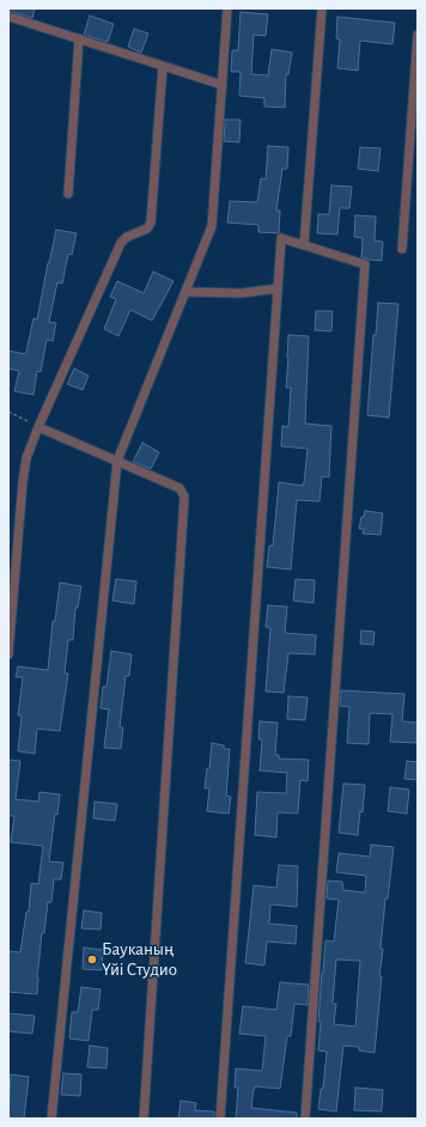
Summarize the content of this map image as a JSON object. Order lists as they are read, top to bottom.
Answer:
{
  "places": ["Бауканың Үйі Студио"]
}
